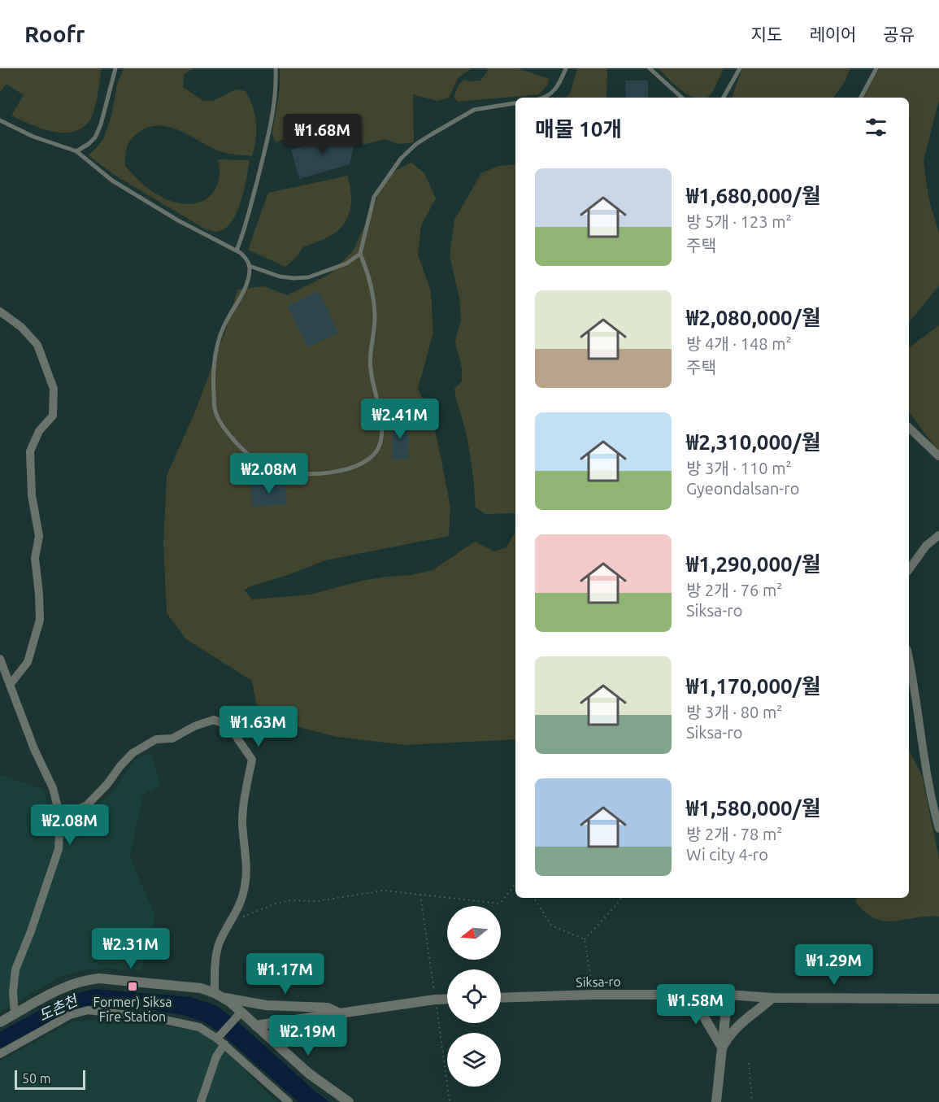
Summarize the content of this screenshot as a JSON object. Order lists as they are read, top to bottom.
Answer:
{
  "streets": {
    "street": ["Siksa-ro"]
  },
  "water": ["도촌천"],
  "places": {
    "transit": ["Former) Siksa Fire Station"]
  },
  "scale_bar": "50 m",
  "north": "left",
  "page": {
    "header": "Roofr",
    "nav": ["지도", "레이어", "공유"],
    "heading": "매물 10개",
    "price": [
      "₩1.68M",
      "₩2.41M",
      "₩2.08M",
      "₩1.63M",
      "₩2.08M",
      "₩2.31M",
      "₩1.29M",
      "₩1.17M",
      "₩1.58M",
      "₩2.19M"
    ],
    "list": [
      {
        "name": "₩1,680,000/월",
        "note": "방 5개 · 123 m² · 주택"
      },
      {
        "name": "₩2,080,000/월",
        "note": "방 4개 · 148 m² · 주택"
      },
      {
        "name": "₩2,310,000/월",
        "note": "방 3개 · 110 m² · Gyeondalsan-ro"
      },
      {
        "name": "₩1,290,000/월",
        "note": "방 2개 · 76 m² · Siksa-ro"
      },
      {
        "name": "₩1,170,000/월",
        "note": "방 3개 · 80 m² · Siksa-ro"
      },
      {
        "name": "₩1,580,000/월",
        "note": "방 2개 · 78 m² · Wi city 4-ro"
      }
    ],
    "scale": "50 m"
  }
}
